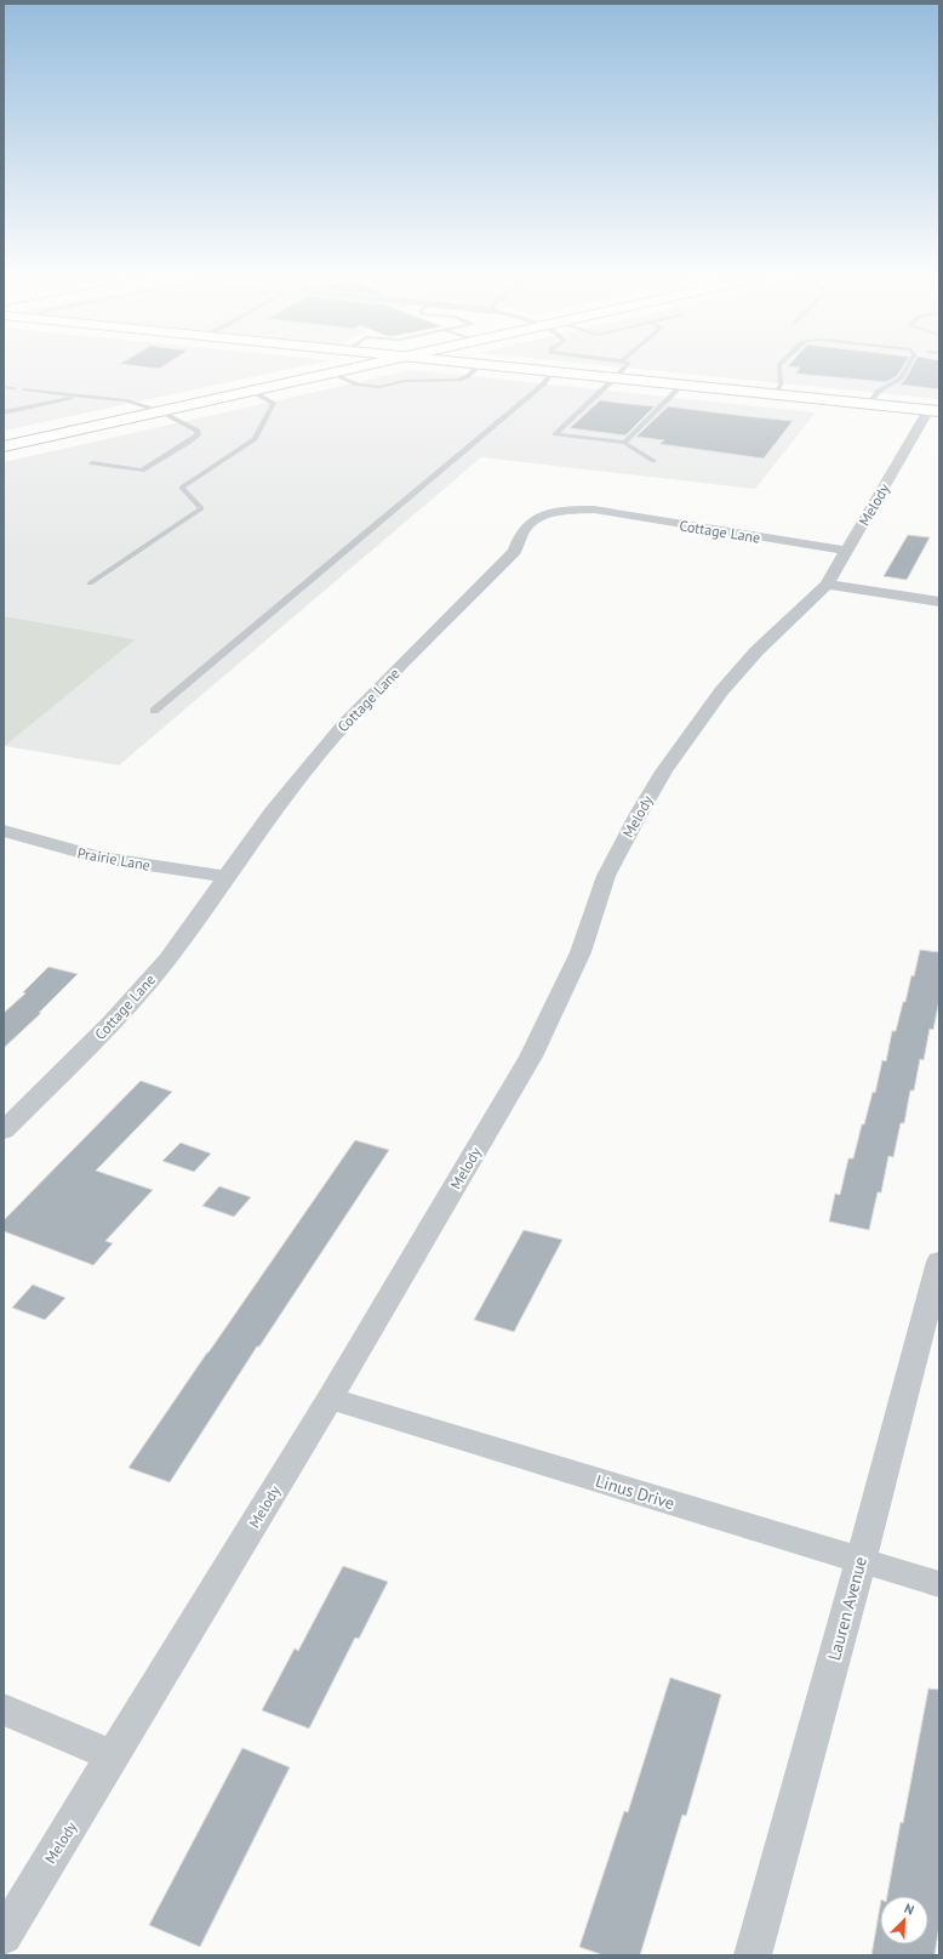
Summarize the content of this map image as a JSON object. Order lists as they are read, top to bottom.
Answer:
{
  "streets": {
    "street": [
      "Melody",
      "Cottage Lane",
      "Prairie Lane",
      "Linus Drive",
      "Lauren Avenue"
    ]
  },
  "crossings": [
    ["Melody", "Cottage Lane"],
    ["Melody", "Linus Drive"],
    ["Cottage Lane", "Prairie Lane"],
    ["Linus Drive", "Lauren Avenue"]
  ],
  "north": "top right"
}
